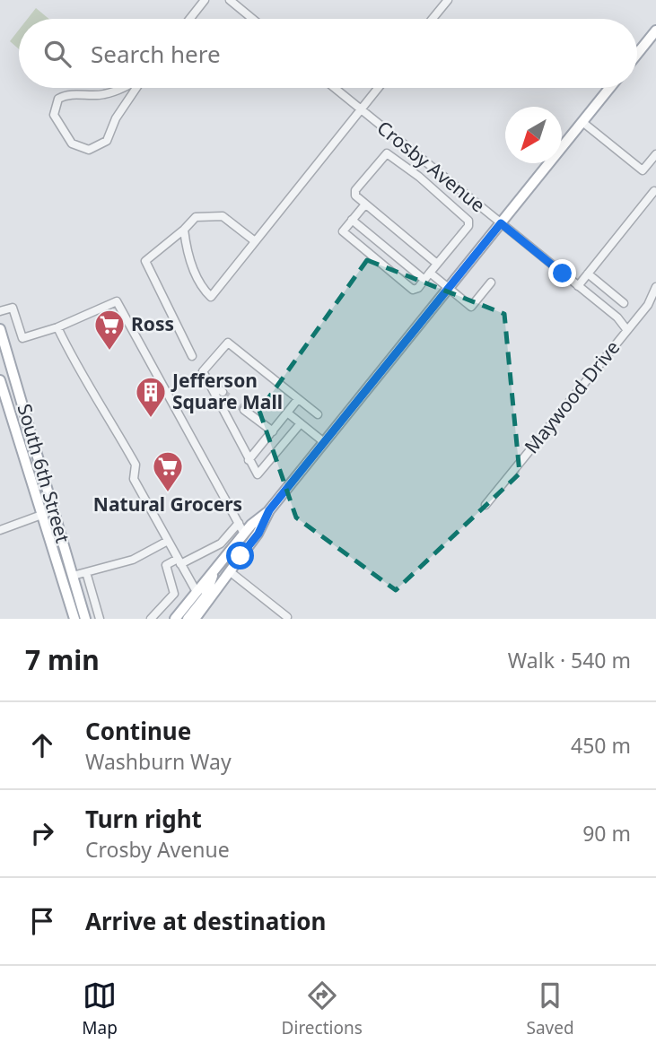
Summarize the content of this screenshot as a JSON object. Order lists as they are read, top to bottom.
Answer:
{
  "streets": {
    "main road": ["South 6th Street"],
    "street": ["Crosby Avenue", "Maywood Drive"]
  },
  "crossings": [
    ["Crosby Avenue", "Maywood Drive"]
  ],
  "places": {
    "supermarket": ["Ross", "Natural Grocers"],
    "building": ["Jefferson Square Mall"]
  },
  "north": "bottom left",
  "page": {
    "search": "Search here",
    "heading": ["7 min", "Walk · 540 m"],
    "list": [
      ["Continue", "Washburn Way", "450 m"],
      ["Turn right", "Crosby Avenue", "90 m"],
      "Arrive at destination"
    ],
    "nav": ["Map", "Directions", "Saved"]
  }
}
